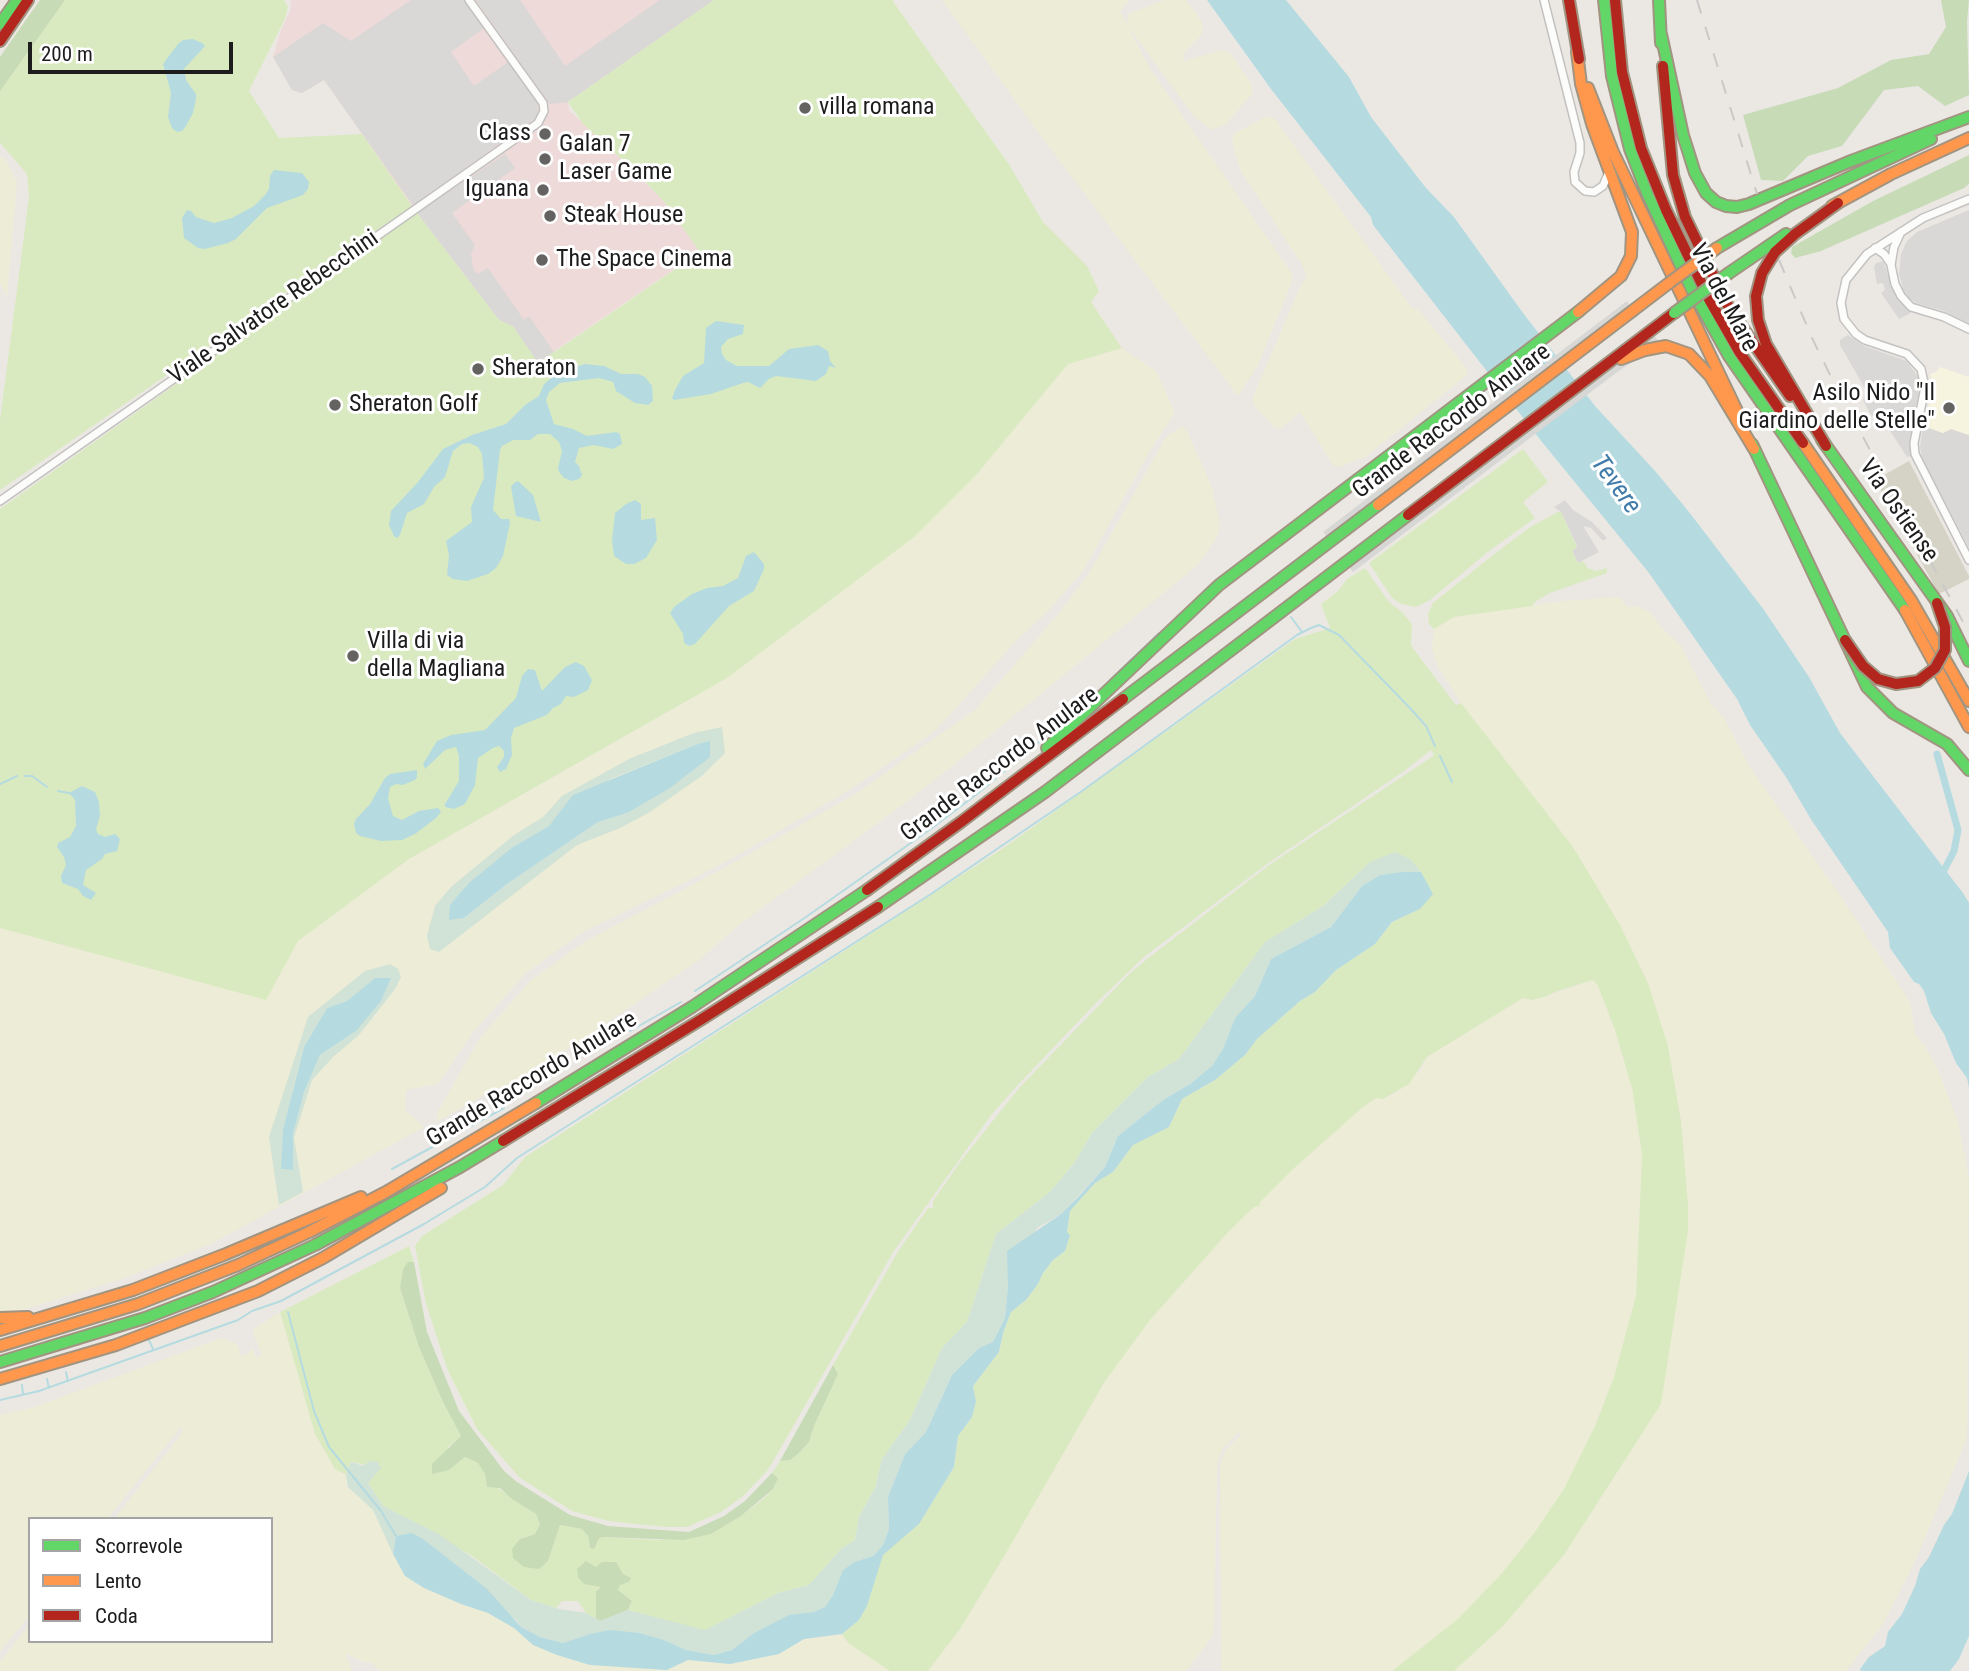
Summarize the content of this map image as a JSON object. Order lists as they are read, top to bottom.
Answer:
{
  "streets": {
    "main road": ["Via del Mare", "Grande Raccordo Anulare", "Via Ostiense"],
    "street": ["Viale Salvatore Rebecchini"]
  },
  "water": ["Tevere"],
  "places": [
    "villa romana",
    "Class",
    "Galan 7 Laser Game",
    "Iguana",
    "Steak House",
    "The Space Cinema",
    "Sheraton",
    "Sheraton Golf",
    "Asilo Nido \"Il Giardino delle Stelle\"",
    "Villa di via della Magliana"
  ],
  "legend": ["Scorrevole", "Lento", "Coda"],
  "scale_bar": "200 m"
}
